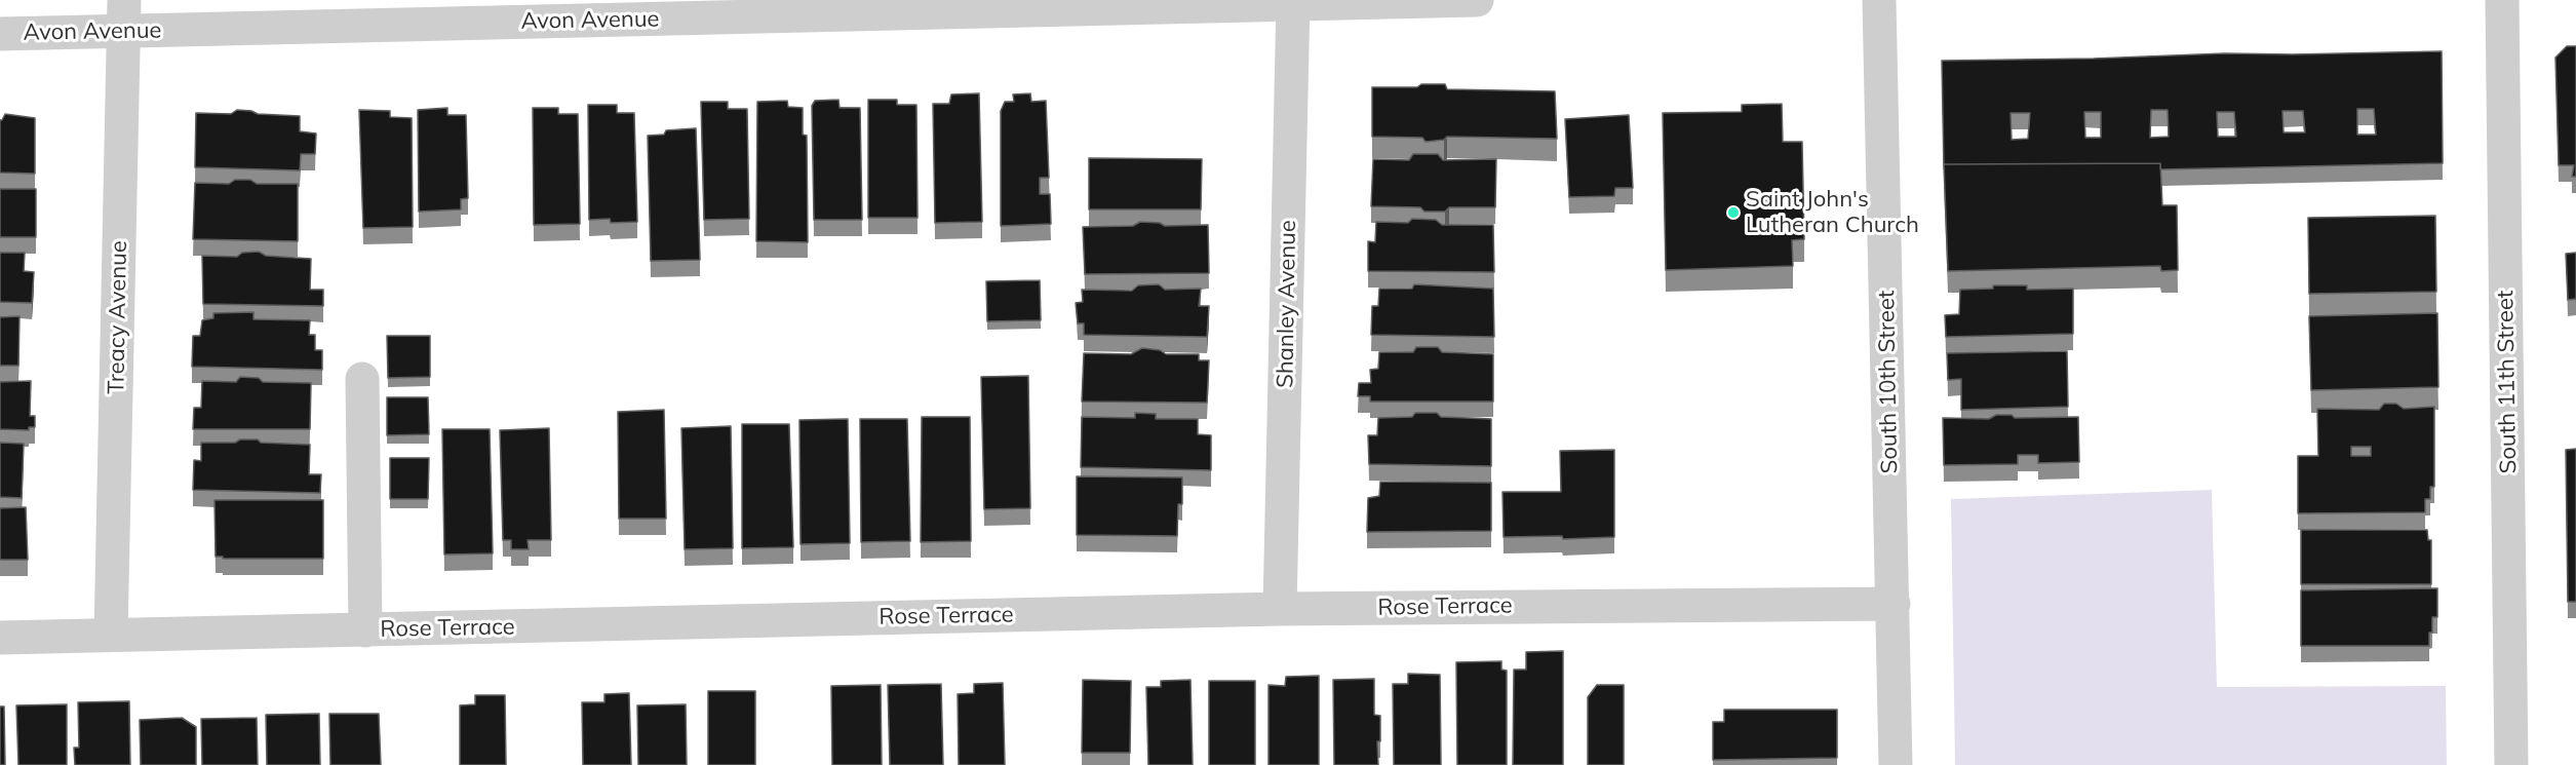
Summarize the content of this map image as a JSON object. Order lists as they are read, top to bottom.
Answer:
{
  "streets": {
    "street": [
      "Avon Avenue",
      "Shanley Avenue",
      "Treacy Avenue",
      "South 10th Street",
      "South 11th Street",
      "Rose Terrace"
    ]
  },
  "crossings": [
    ["Avon Avenue", "Shanley Avenue"],
    ["Avon Avenue", "Treacy Avenue"],
    ["Shanley Avenue", "Rose Terrace"],
    ["Treacy Avenue", "Rose Terrace"],
    ["South 10th Street", "Rose Terrace"]
  ],
  "places": ["Saint John's Lutheran Church"]
}
